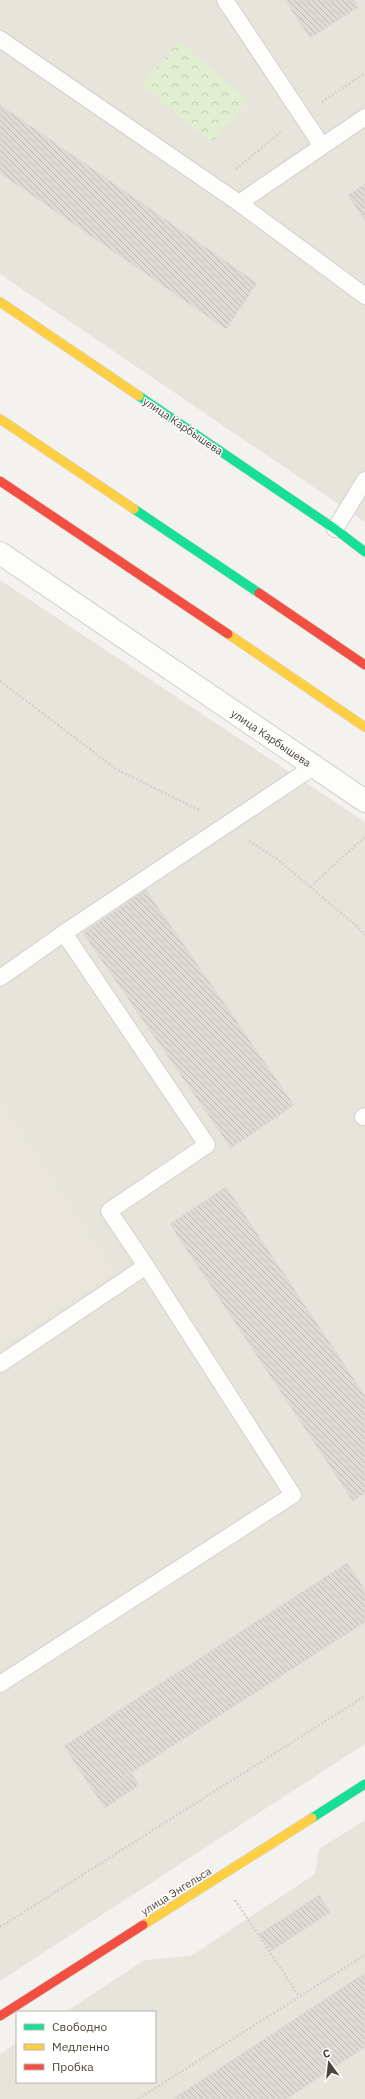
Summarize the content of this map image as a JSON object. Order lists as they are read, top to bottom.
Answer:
{
  "streets": {
    "street": ["улица Карбышева", "улица Энгельса"]
  },
  "legend": ["Свободно", "Медленно", "Пробка"],
  "north": "top"
}
